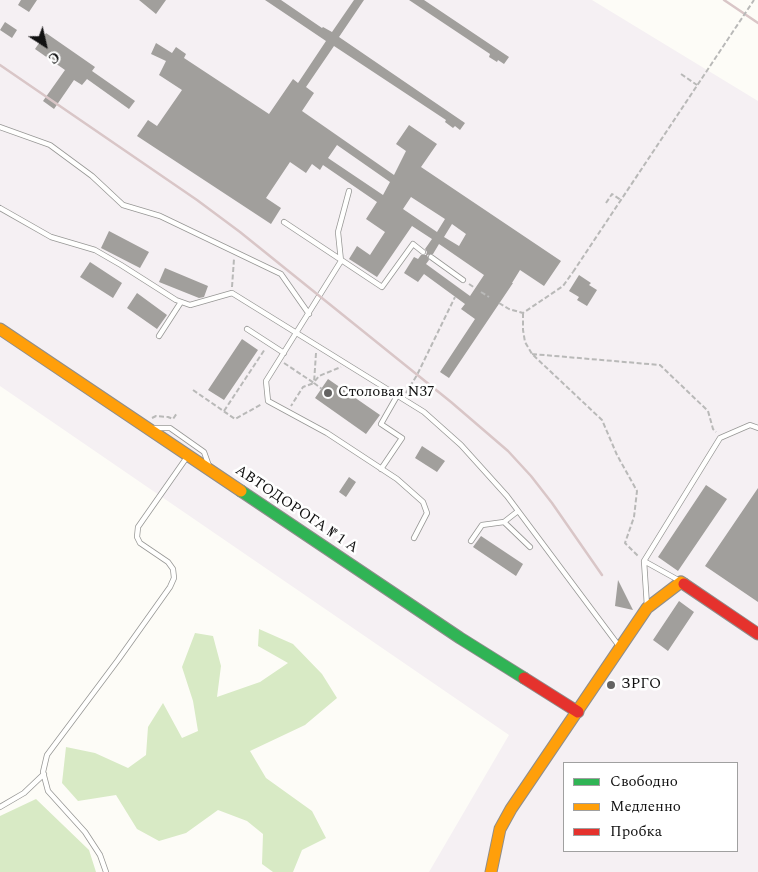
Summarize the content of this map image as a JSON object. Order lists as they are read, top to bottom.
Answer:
{
  "streets": {
    "street": ["АВТОДОРОГА № 1 А"]
  },
  "places": ["Столовая N37", "ЗРГО"],
  "legend": ["Свободно", "Медленно", "Пробка"],
  "north": "bottom right"
}
